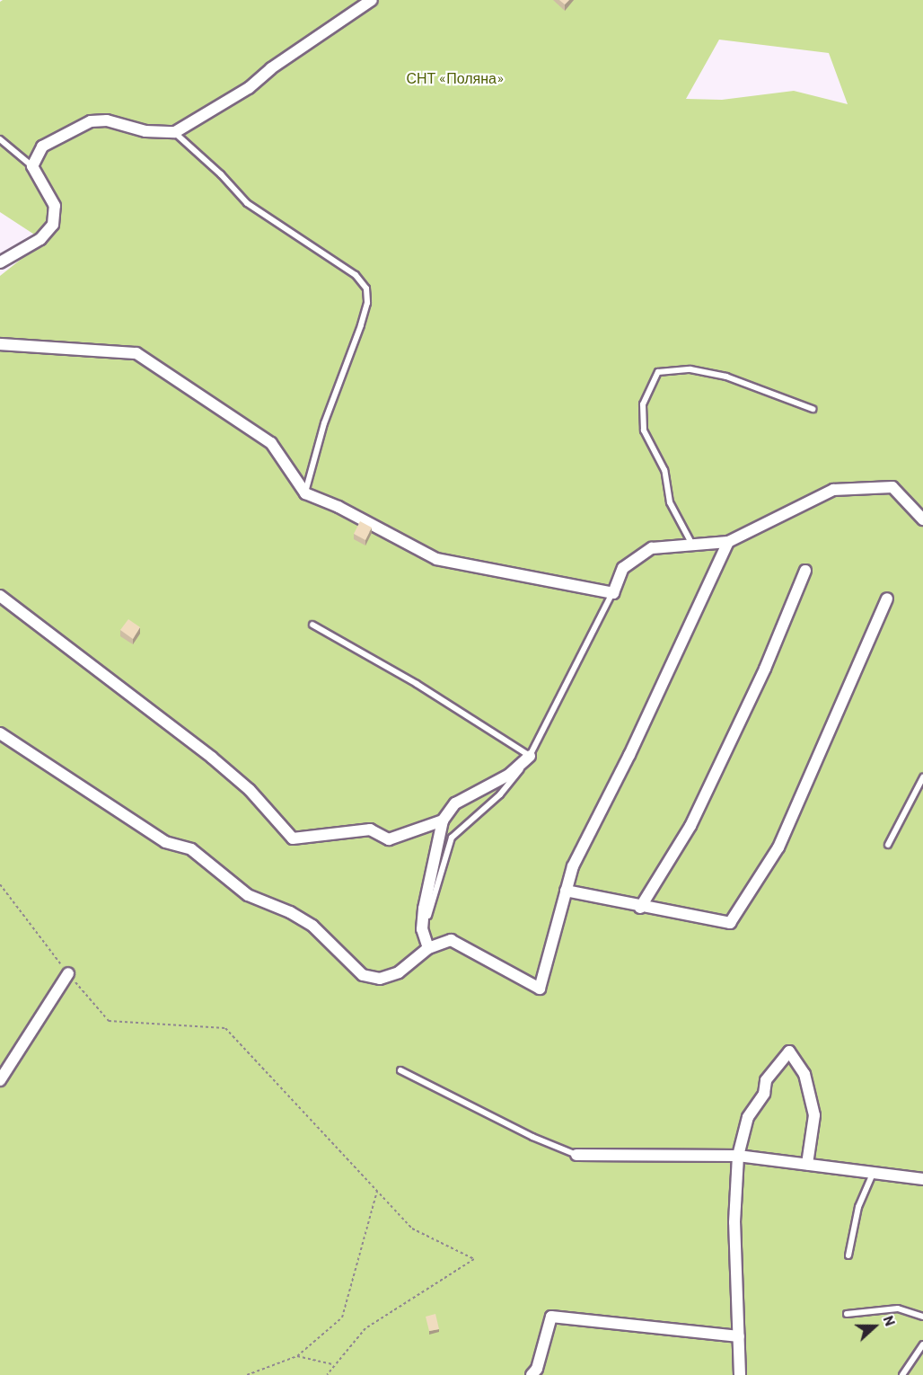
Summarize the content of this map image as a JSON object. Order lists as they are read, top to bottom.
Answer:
{
  "parks": ["СНТ «Поляна»"],
  "north": "right"
}
